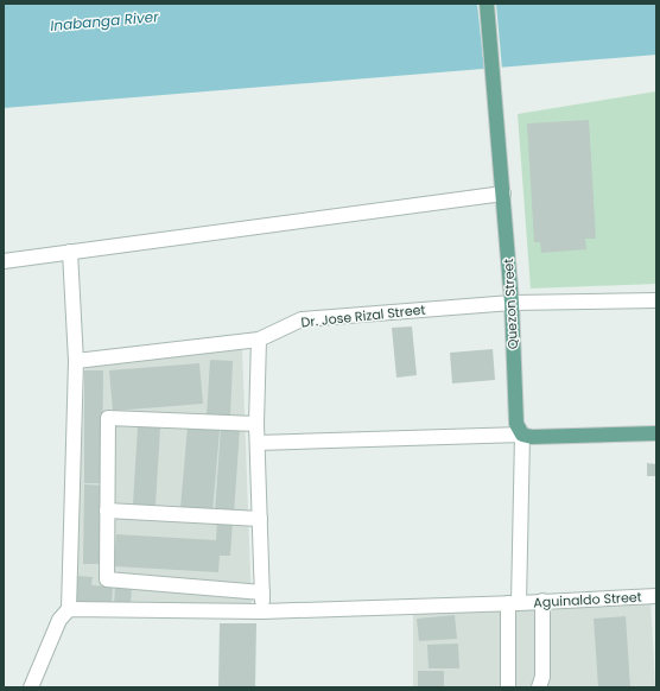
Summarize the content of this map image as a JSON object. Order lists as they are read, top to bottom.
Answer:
{
  "streets": {
    "main road": ["Quezon Street"],
    "street": ["Dr. Jose Rizal Street", "Aguinaldo Street"]
  },
  "crossings": [
    ["Quezon Street", "Dr. Jose Rizal Street"],
    ["Quezon Street", "Aguinaldo Street"]
  ],
  "water": ["Inabanga River"]
}
